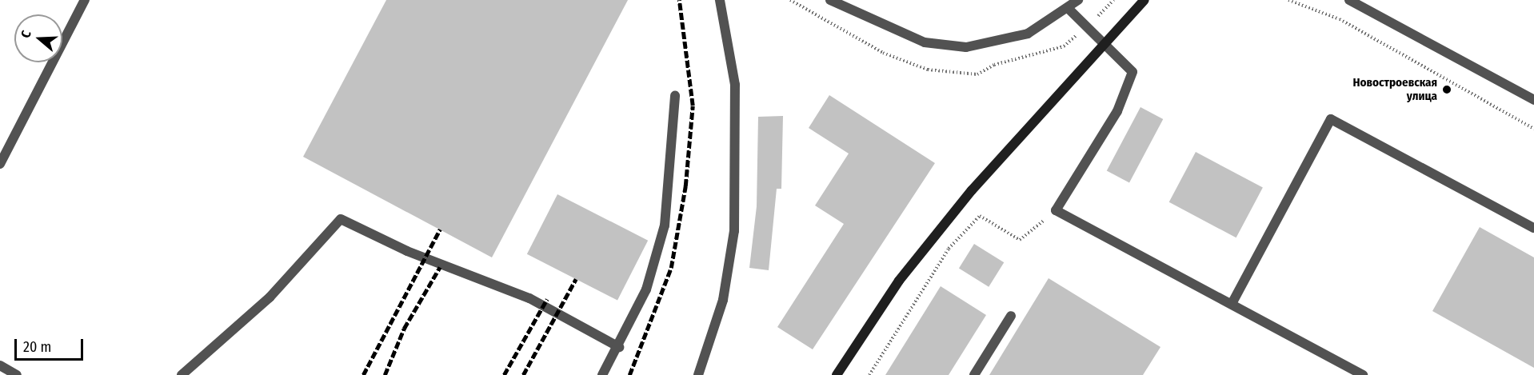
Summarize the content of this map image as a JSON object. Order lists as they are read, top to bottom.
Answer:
{
  "places": ["Новостроевская улица"],
  "scale_bar": "20 m",
  "north": "left"
}
